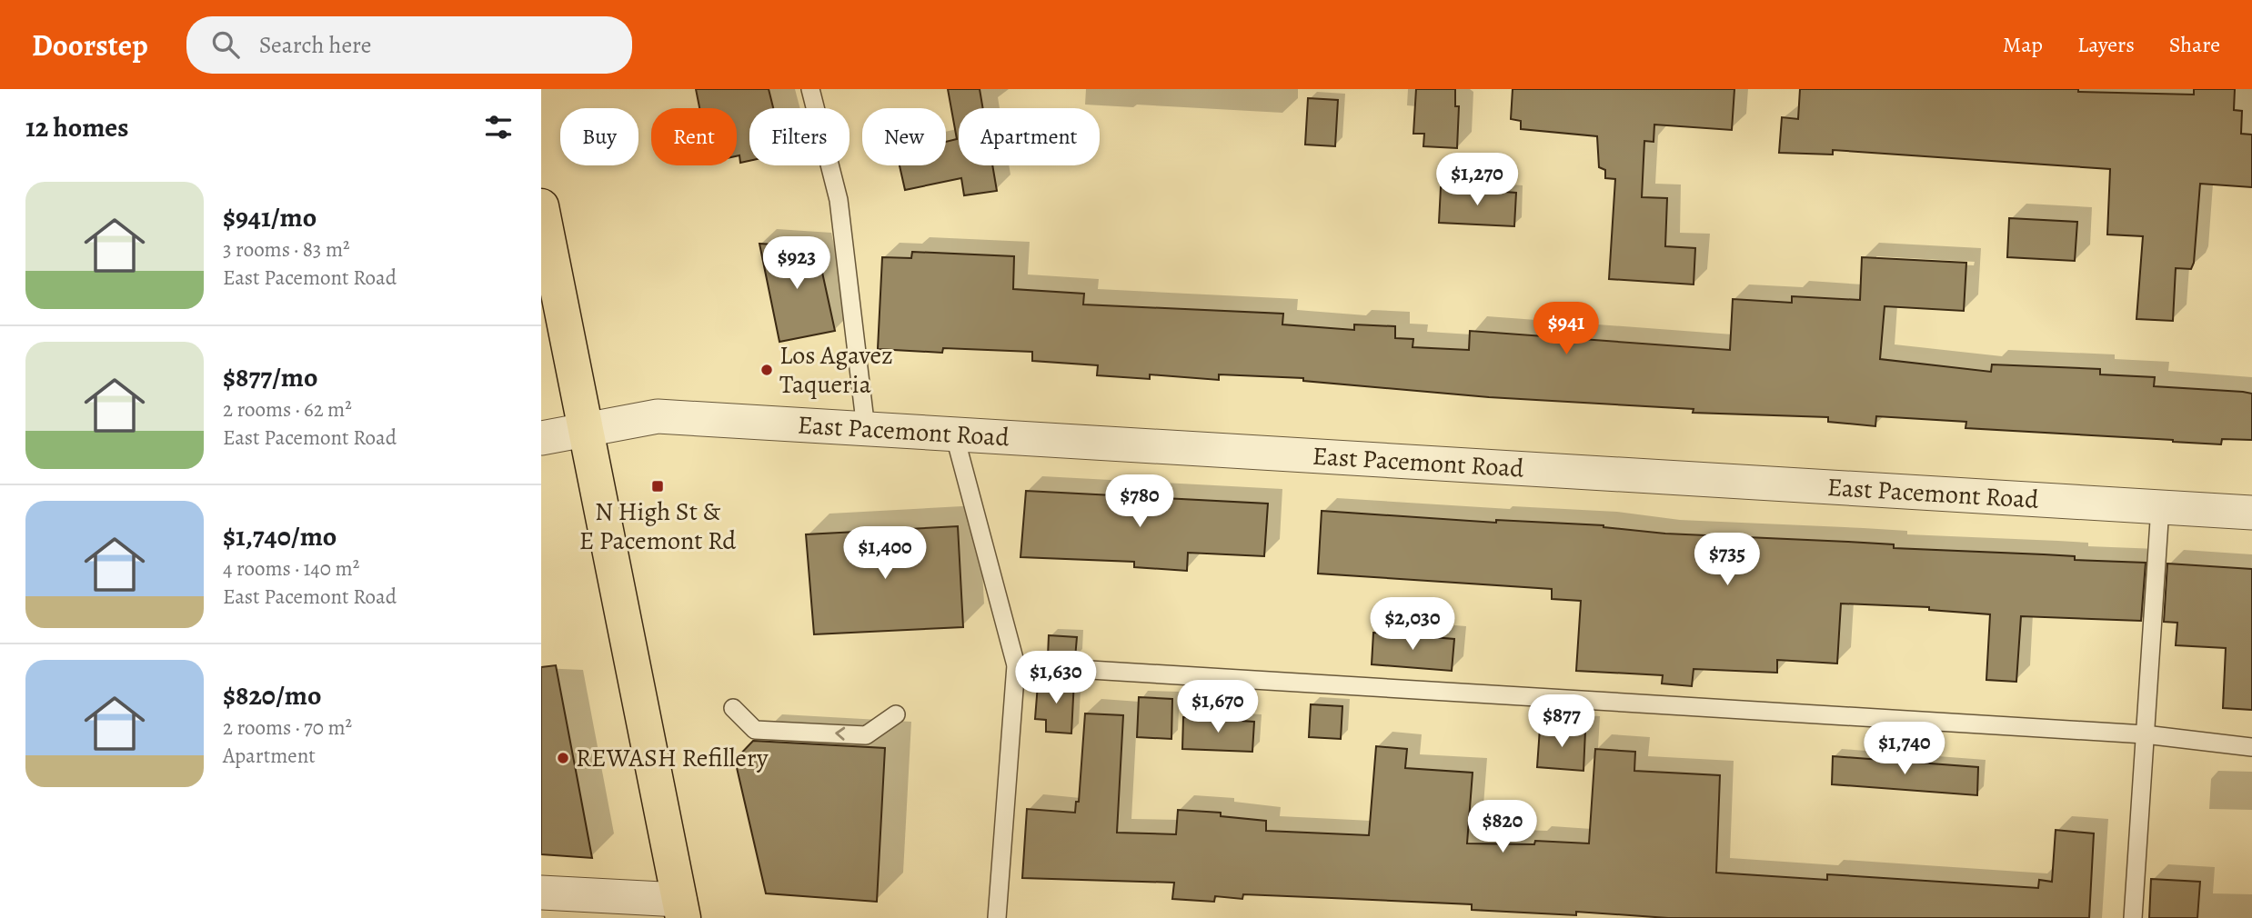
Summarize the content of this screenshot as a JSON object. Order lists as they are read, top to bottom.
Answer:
{
  "streets": {
    "street": ["East Pacemont Road"]
  },
  "places": {
    "other": ["Los Agavez Taqueria", "REWASH Refillery"],
    "transit": ["N High St & E Pacemont Rd"]
  },
  "page": {
    "header": "Doorstep",
    "search": "Search here",
    "nav": ["Map", "Layers", "Share"],
    "heading": "12 homes",
    "chip": [
      "Buy",
      "Rent",
      "Filters",
      "New",
      "Apartment"
    ],
    "price": [
      "$1,270",
      "$923",
      "$941",
      "$780",
      "$1,400",
      "$735",
      "$2,030",
      "$1,630",
      "$1,670",
      "$877",
      "$1,740",
      "$820"
    ],
    "list": [
      {
        "name": "$941/mo",
        "note": "3 rooms · 83 m² · East Pacemont Road"
      },
      {
        "name": "$877/mo",
        "note": "2 rooms · 62 m² · East Pacemont Road"
      },
      {
        "name": "$1,740/mo",
        "note": "4 rooms · 140 m² · East Pacemont Road"
      },
      {
        "name": "$820/mo",
        "note": "2 rooms · 70 m² · Apartment"
      }
    ]
  }
}
